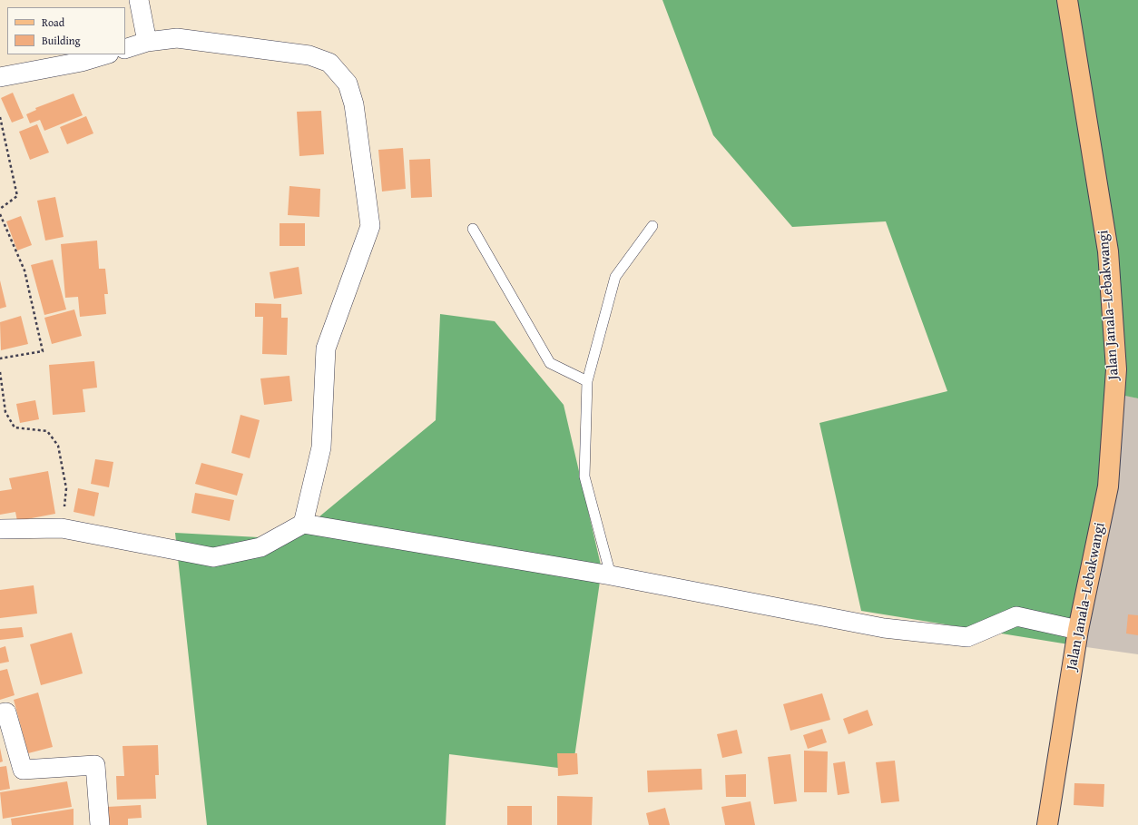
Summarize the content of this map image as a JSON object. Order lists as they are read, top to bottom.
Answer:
{
  "streets": {
    "main road": ["Jalan Janala–Lebakwangi"]
  },
  "legend": ["Road", "Building"]
}
